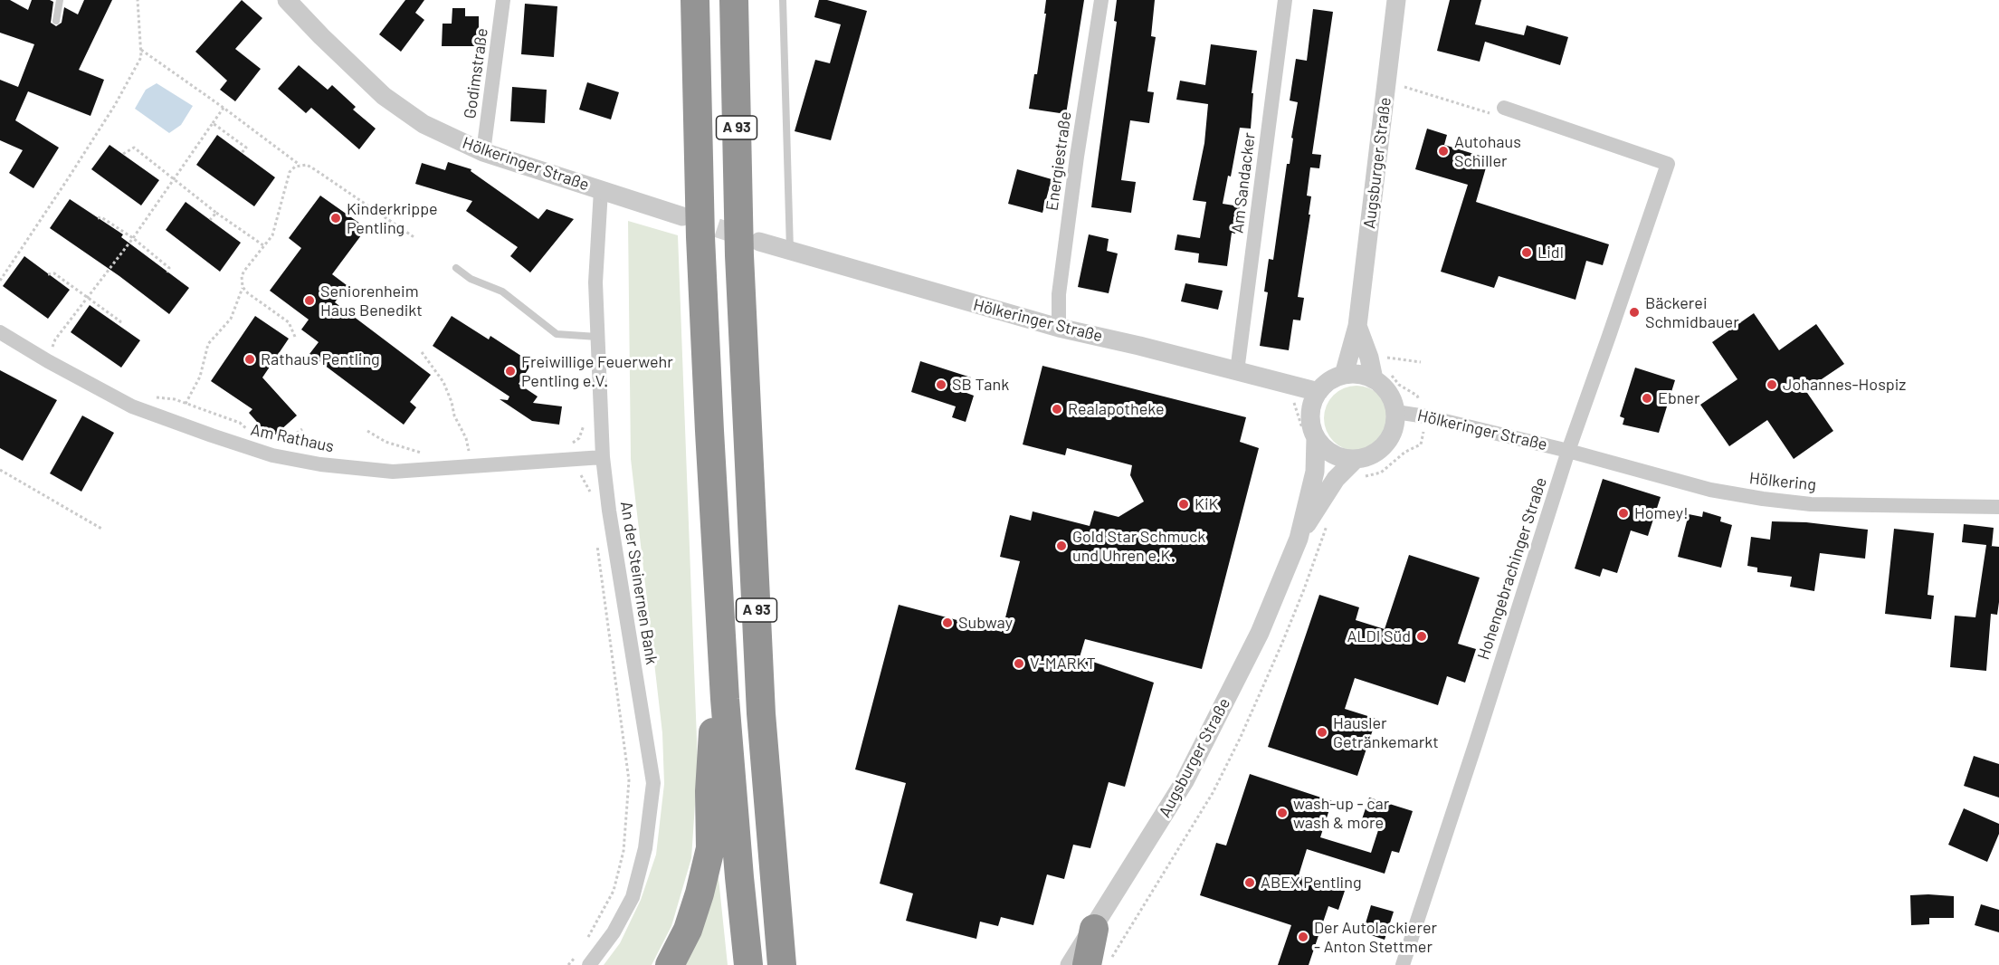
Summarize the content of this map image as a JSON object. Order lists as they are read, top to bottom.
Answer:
{
  "streets": {
    "highway": ["A 93"],
    "street": [
      "Godimstraße",
      "Energiestraße",
      "Augsburger Straße",
      "Hölkeringer Straße",
      "Am Sandacker",
      "Am Rathaus",
      "Hölkering",
      "Hohengebrachinger Straße",
      "An der Steinernen Bank"
    ]
  },
  "crossings": [
    ["Godimstraße", "Hölkeringer Straße"],
    ["Energiestraße", "Hölkeringer Straße"],
    ["Augsburger Straße", "Hölkeringer Straße"],
    ["Hölkeringer Straße", "Am Sandacker"],
    ["Hölkeringer Straße", "Hölkering"],
    ["Hölkeringer Straße", "Hohengebrachinger Straße"],
    ["Hölkeringer Straße", "An der Steinernen Bank"],
    ["Am Rathaus", "An der Steinernen Bank"],
    ["Hölkering", "Hohengebrachinger Straße"]
  ],
  "places": [
    "Autohaus Schiller",
    "Kinderkrippe Pentling",
    "Lidl",
    "Seniorenheim Haus Benedikt",
    "Bäckerei Schmidbauer",
    "Rathaus Pentling",
    "Freiwillige Feuerwehr Pentling e.V.",
    "SB Tank",
    "Johannes-Hospiz",
    "Ebner",
    "Realapotheke",
    "KiK",
    "Homey!",
    "Gold Star Schmuck und Uhren e.K.",
    "Subway",
    "ALDI Süd",
    "V-MARKT",
    "Hausler Getränkemarkt",
    "wash-up - car wash & more",
    "ABEX Pentling",
    "Der Autolackierer - Anton Stettmer"
  ]
}
